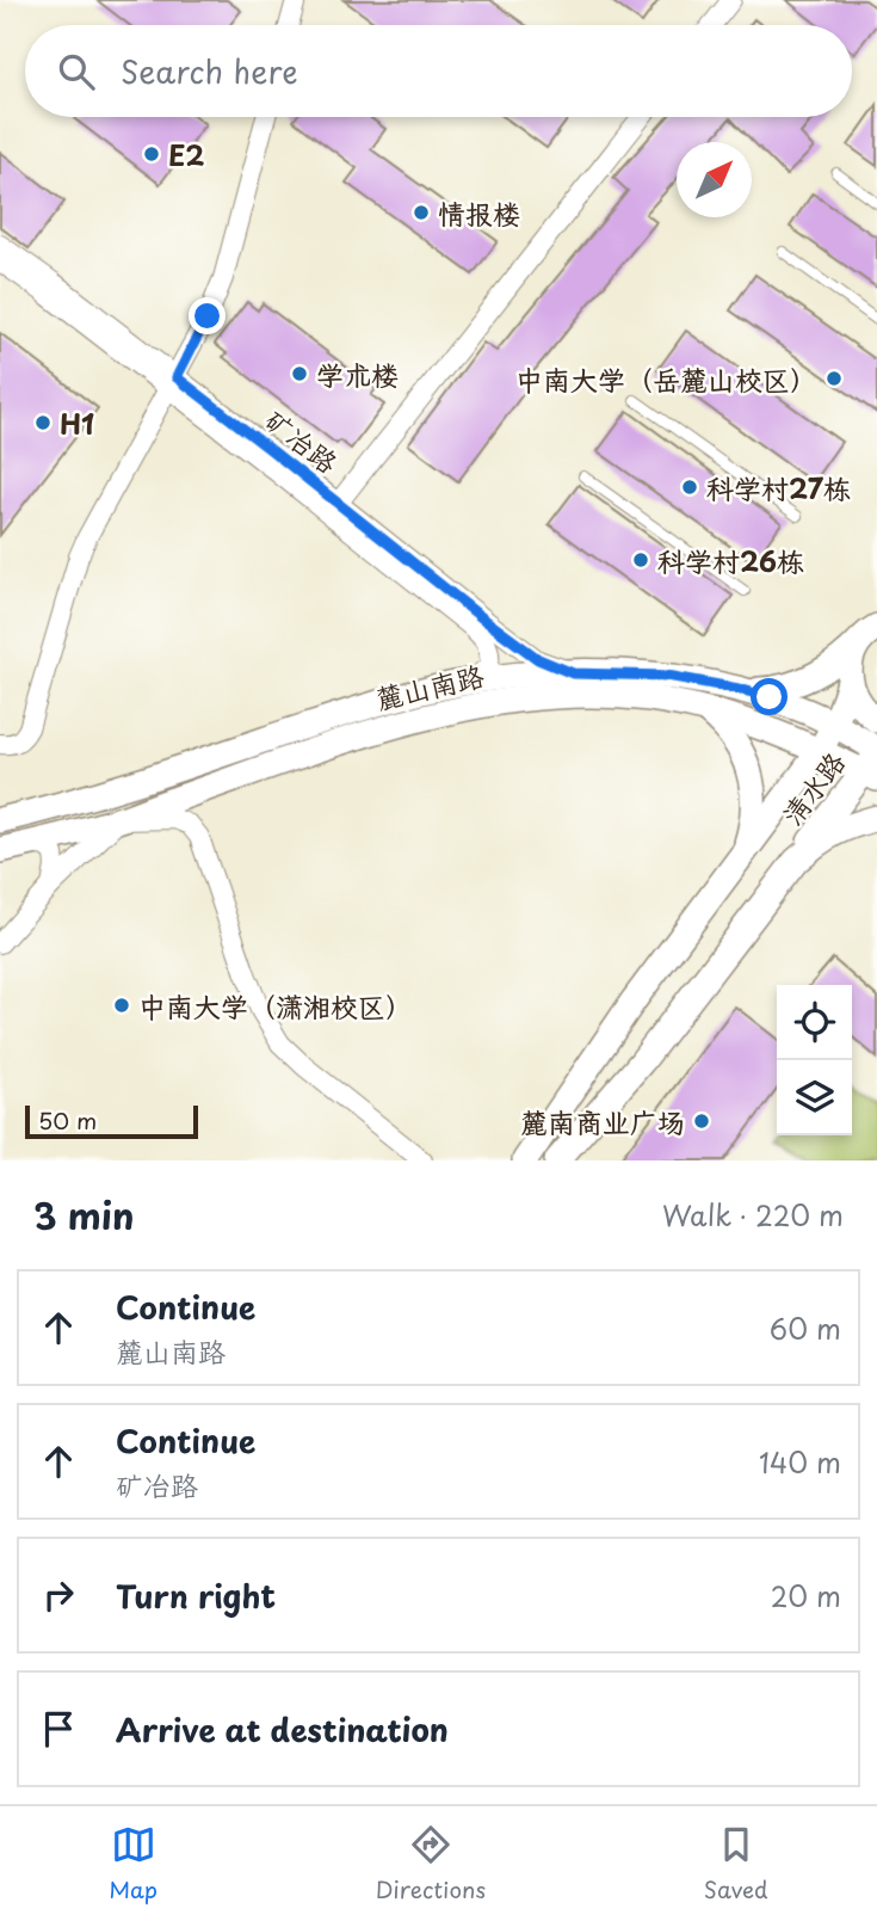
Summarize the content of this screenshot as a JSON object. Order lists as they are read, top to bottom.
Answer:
{
  "streets": {
    "main road": ["麓山南路", "清水路"],
    "street": ["矿冶路"]
  },
  "crossings": [
    ["矿冶路", "麓山南路"],
    ["麓山南路", "清水路"]
  ],
  "places": [
    "E2",
    "情报楼",
    "学术楼",
    "中南大学（岳麓山校区）",
    "H1",
    "科学村27栋",
    "科学村26栋",
    "中南大学（潇湘校区）",
    "麓南商业广场"
  ],
  "scale_bar": "50 m",
  "north": "top right",
  "page": {
    "search": "Search here",
    "scale": "50 m",
    "heading": ["3 min", "Walk · 220 m"],
    "list": [
      ["Continue", "麓山南路", "60 m"],
      ["Continue", "矿冶路", "140 m"],
      ["Turn right", "20 m"],
      "Arrive at destination"
    ],
    "nav": ["Map", "Directions", "Saved"]
  }
}
